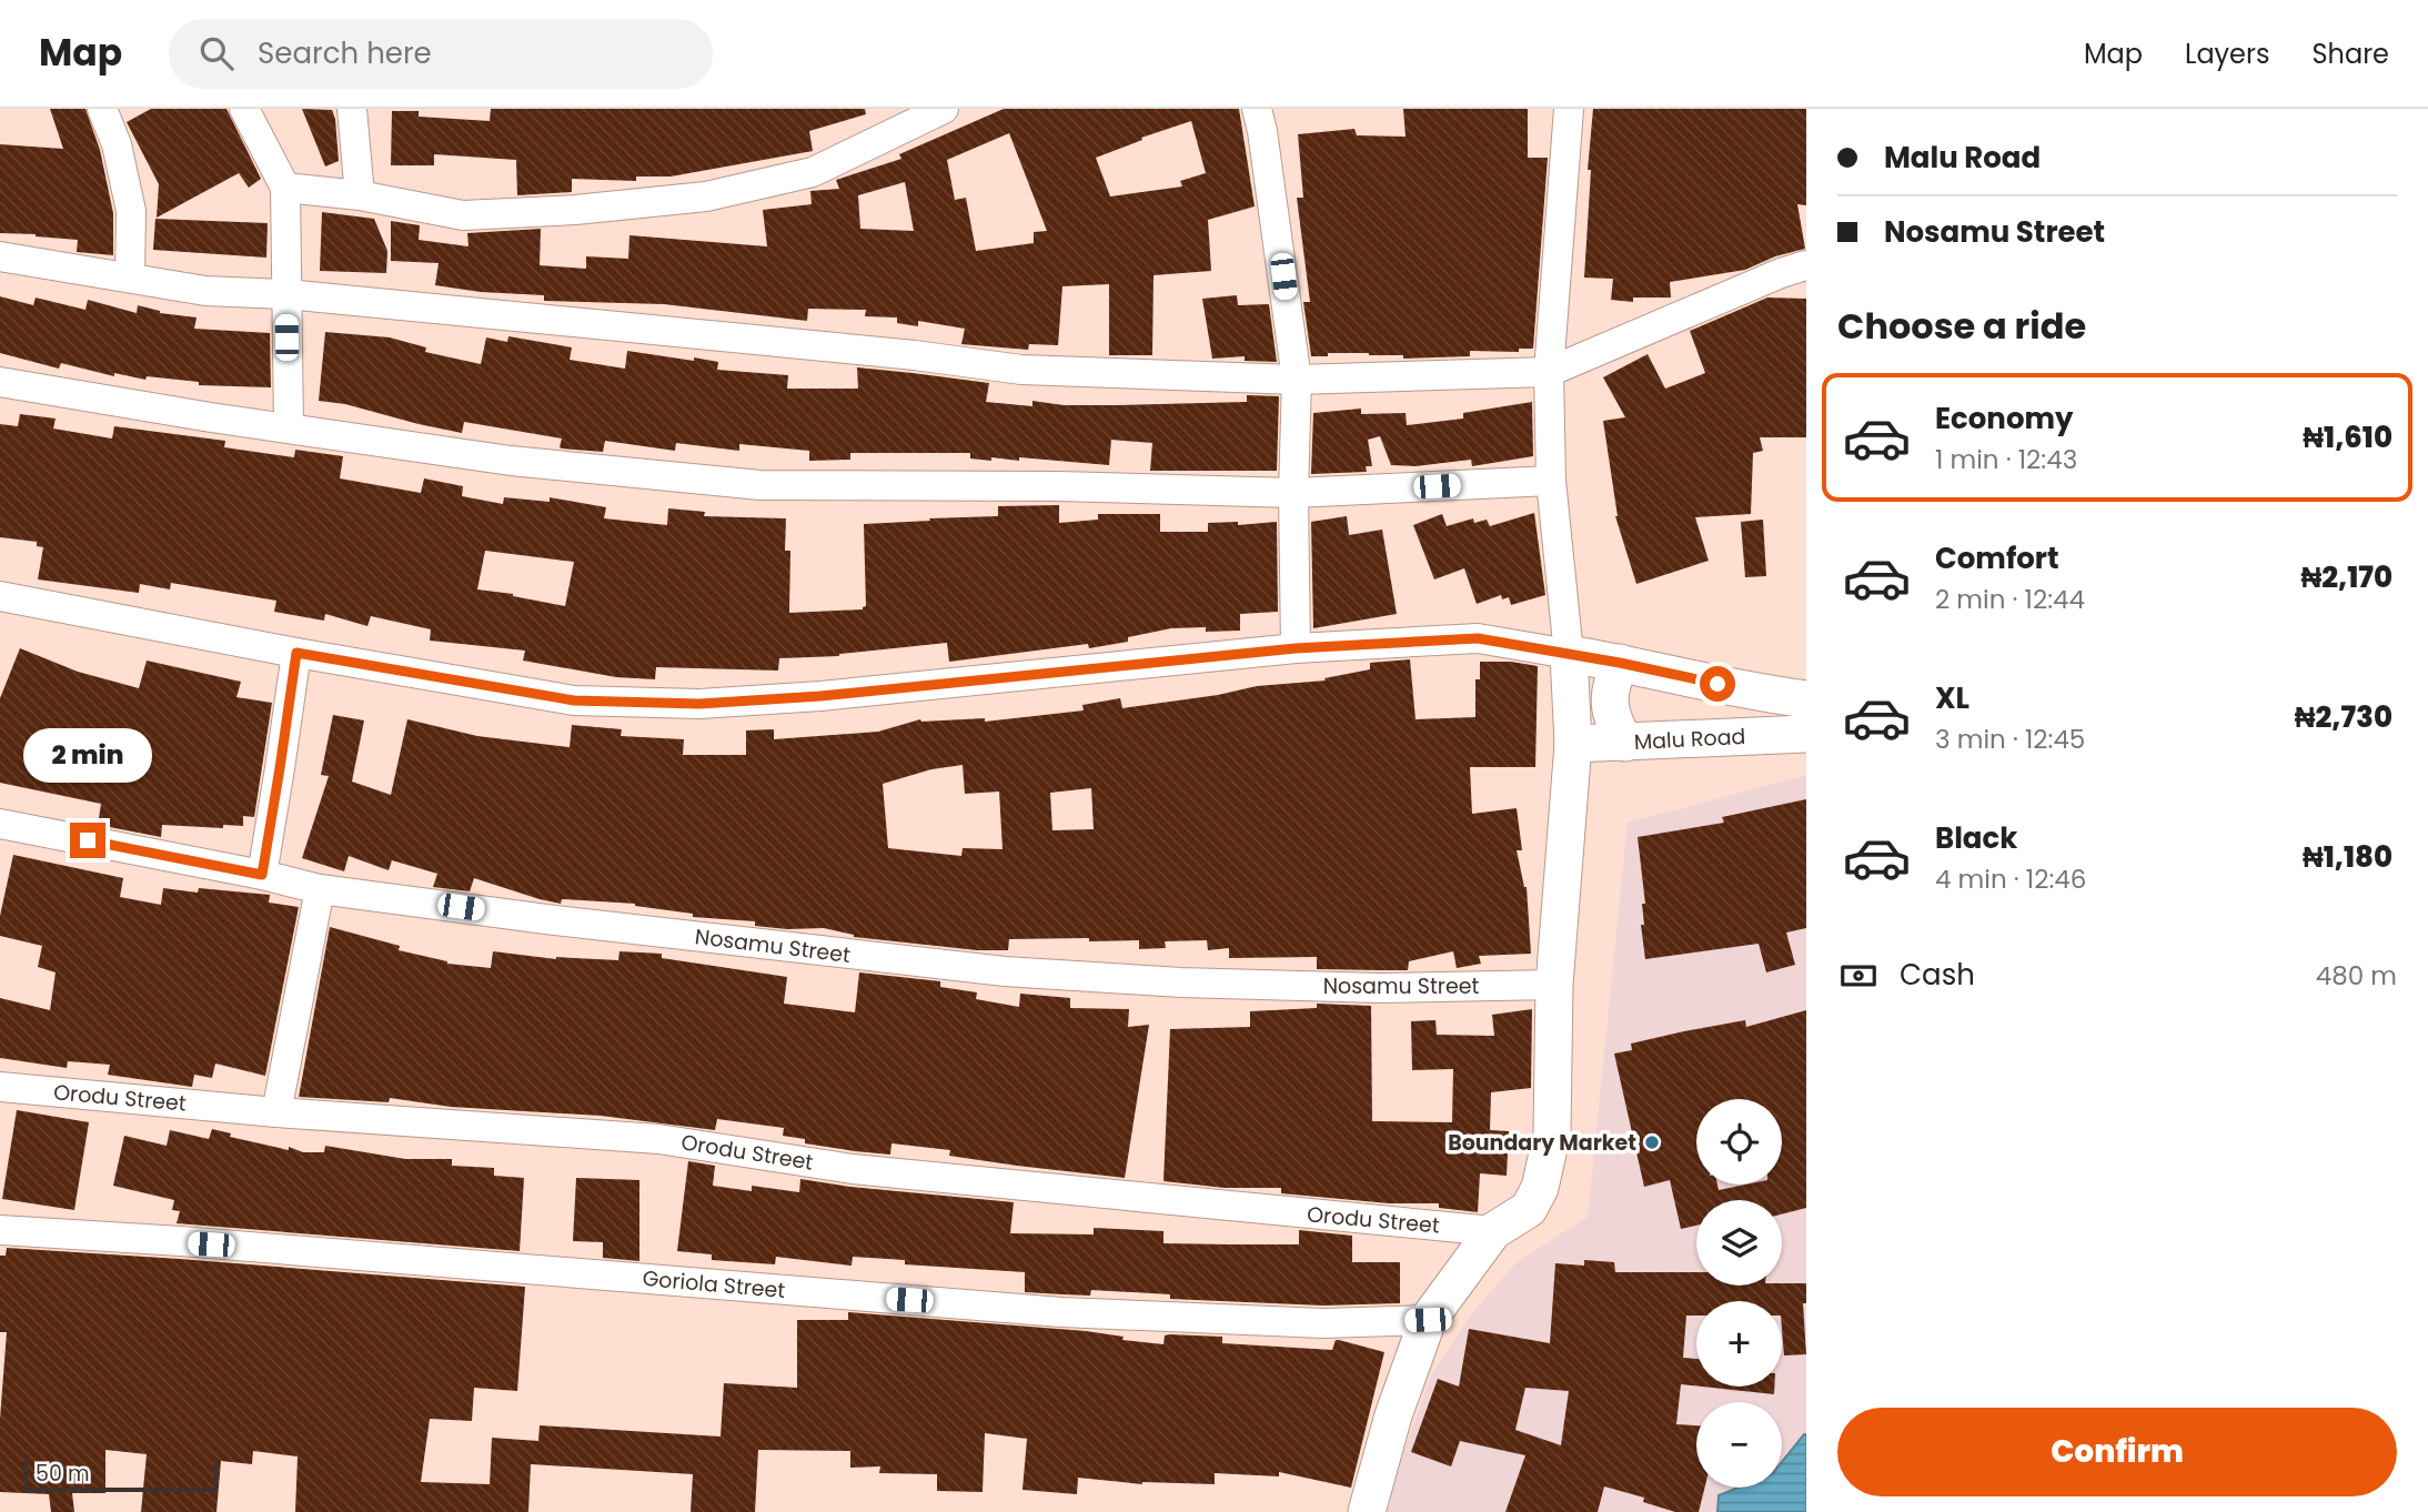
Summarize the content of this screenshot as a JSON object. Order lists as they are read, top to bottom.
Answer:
{
  "streets": {
    "main road": ["Malu Road"],
    "street": ["Nosamu Street", "Orodu Street", "Goriola Street"]
  },
  "places": ["Boundary Market"],
  "scale_bar": "50 m",
  "page": {
    "header": "Map",
    "search": "Search here",
    "nav": ["Map", "Layers", "Share"],
    "banner": ["Malu Road", "Nosamu Street"],
    "heading": "Choose a ride",
    "list": [
      {
        "name": "Economy",
        "note": "1 min · 12:43",
        "value": "₦1,610"
      },
      {
        "name": "Comfort",
        "note": "2 min · 12:44",
        "value": "₦2,170"
      },
      {
        "name": "XL",
        "note": "3 min · 12:45",
        "value": "₦2,730"
      },
      {
        "name": "Black",
        "note": "4 min · 12:46",
        "value": "₦1,180"
      }
    ],
    "bubble": "2 min",
    "pay": ["Cash", "480 m"],
    "map_buttons": ["+", "−"],
    "buttons": "Confirm",
    "scale": "50 m"
  }
}
